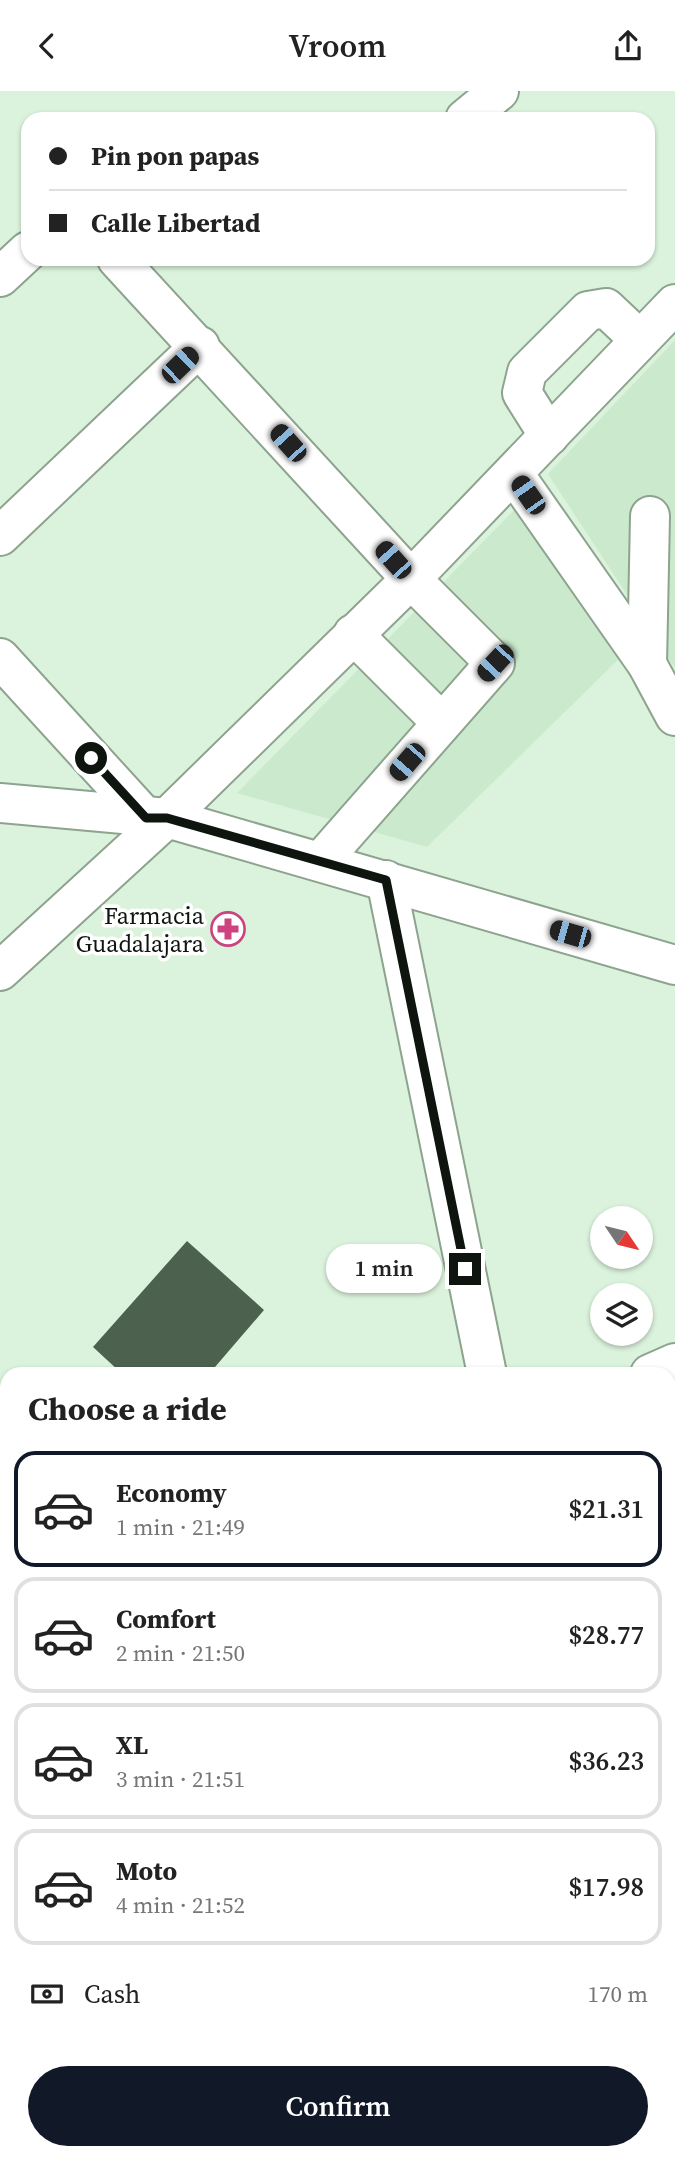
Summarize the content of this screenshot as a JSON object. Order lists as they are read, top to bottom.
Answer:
{
  "places": {
    "pharmacy": ["Farmacia Guadalajara"]
  },
  "north": "bottom right",
  "page": {
    "header": "Vroom",
    "banner": ["Pin pon papas", "Calle Libertad"],
    "bubble": "1 min",
    "heading": "Choose a ride",
    "list": [
      {
        "name": "Economy",
        "note": "1 min · 21:49",
        "value": "$21.31"
      },
      {
        "name": "Comfort",
        "note": "2 min · 21:50",
        "value": "$28.77"
      },
      {
        "name": "XL",
        "note": "3 min · 21:51",
        "value": "$36.23"
      },
      {
        "name": "Moto",
        "note": "4 min · 21:52",
        "value": "$17.98"
      }
    ],
    "pay": ["Cash", "170 m"],
    "buttons": "Confirm"
  }
}
